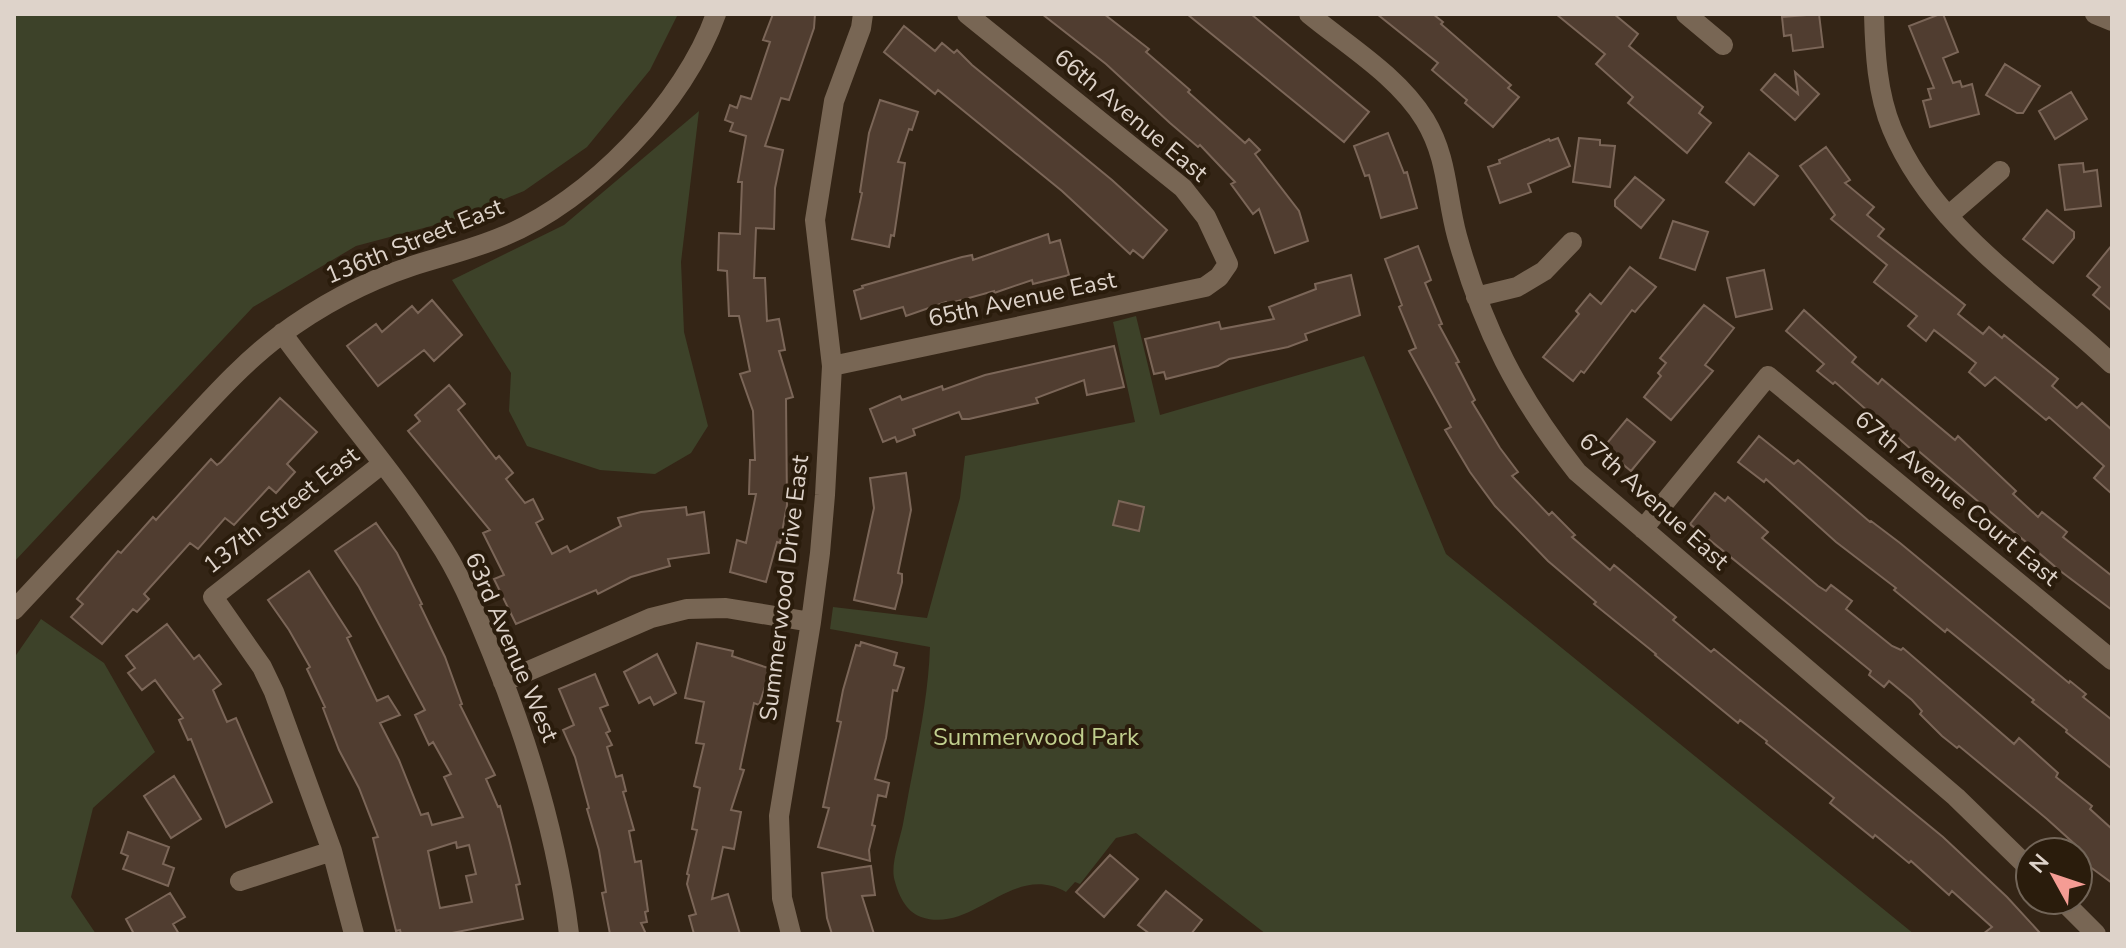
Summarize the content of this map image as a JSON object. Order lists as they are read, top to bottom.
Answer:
{
  "streets": {
    "street": [
      "66th Avenue East",
      "136th Street East",
      "65th Avenue East",
      "67th Avenue Court East",
      "67th Avenue East",
      "137th Street East",
      "Summerwood Drive East",
      "63rd Avenue West"
    ]
  },
  "crossings": [
    ["66th Avenue East", "65th Avenue East"],
    ["136th Street East", "63rd Avenue West"],
    ["65th Avenue East", "Summerwood Drive East"],
    ["67th Avenue Court East", "67th Avenue East"],
    ["137th Street East", "63rd Avenue West"]
  ],
  "parks": ["Summerwood Park"],
  "north": "top left"
}
